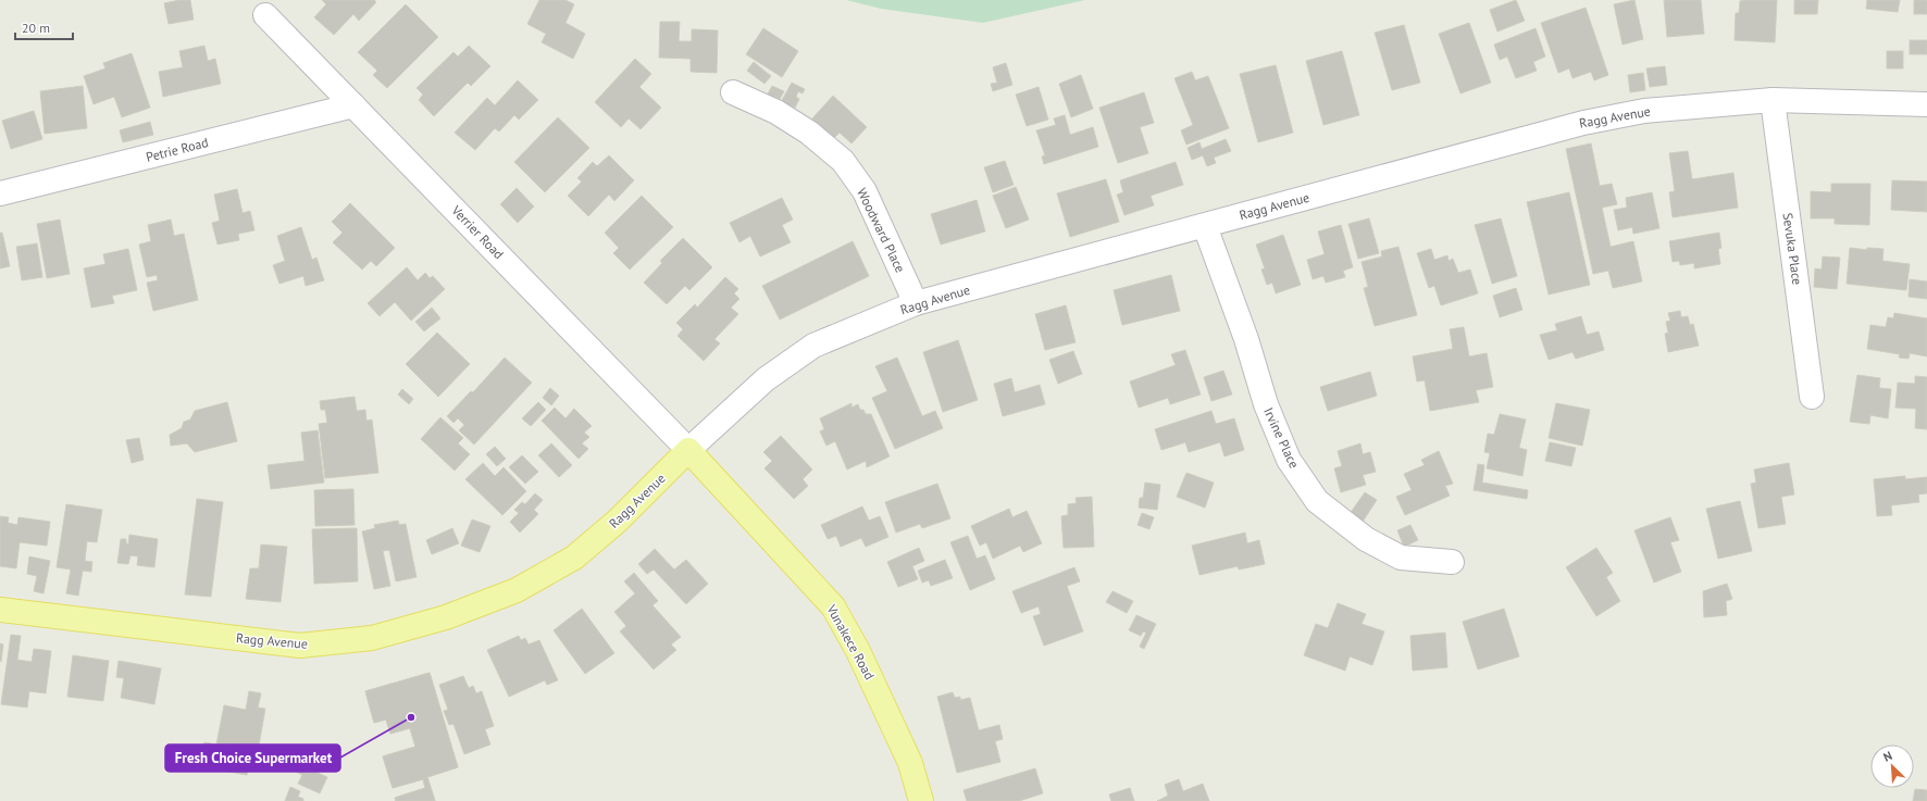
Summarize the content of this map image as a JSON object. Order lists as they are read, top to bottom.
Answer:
{
  "streets": {
    "main road": ["Ragg Avenue", "Vunakece Road"],
    "street": [
      "Petrie Road",
      "Woodward Place",
      "Verrier Road",
      "Sevuka Place",
      "Irvine Place"
    ]
  },
  "crossings": [
    ["Ragg Avenue", "Woodward Place"],
    ["Ragg Avenue", "Verrier Road"],
    ["Ragg Avenue", "Sevuka Place"],
    ["Ragg Avenue", "Irvine Place"],
    ["Ragg Avenue", "Vunakece Road"],
    ["Petrie Road", "Verrier Road"],
    ["Verrier Road", "Vunakece Road"]
  ],
  "places": ["Fresh Choice Supermarket"],
  "scale_bar": "20 m",
  "north": "top left"
}
